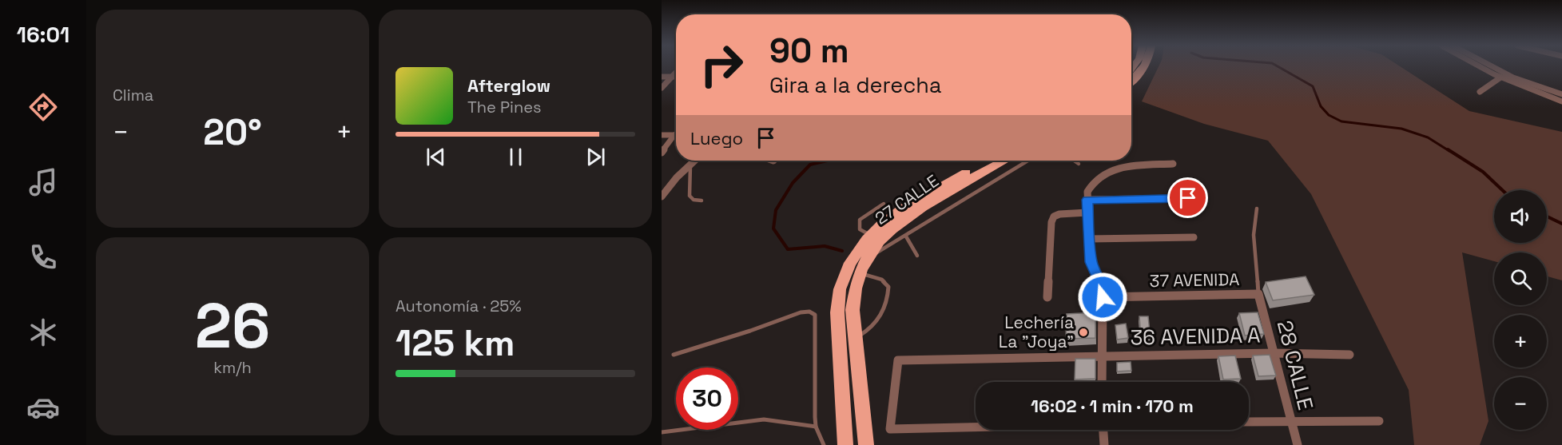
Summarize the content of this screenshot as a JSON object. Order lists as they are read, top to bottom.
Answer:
{
  "streets": {
    "main road": ["27 CALLE"],
    "street": ["37 AVENIDA", "36 AVENIDA A", "28 CALLE"]
  },
  "crossings": [
    ["37 AVENIDA", "28 CALLE"],
    ["36 AVENIDA A", "28 CALLE"]
  ],
  "places": ["Lechería La \"Joya\""],
  "page": {
    "tabs": "16:01",
    "tile": [
      "Clima",
      ["26", "km/h"],
      ["Autonomía · 25%", "125 km"]
    ],
    "turn": ["90 m", "Gira a la derecha"],
    "song": ["Afterglow", "The Pines"],
    "heat": ["−", "20°", "+"],
    "then": "Luego",
    "map_buttons": ["+", "−"],
    "limit": "30",
    "trip": "16:02 · 1 min · 170 m"
  }
}
